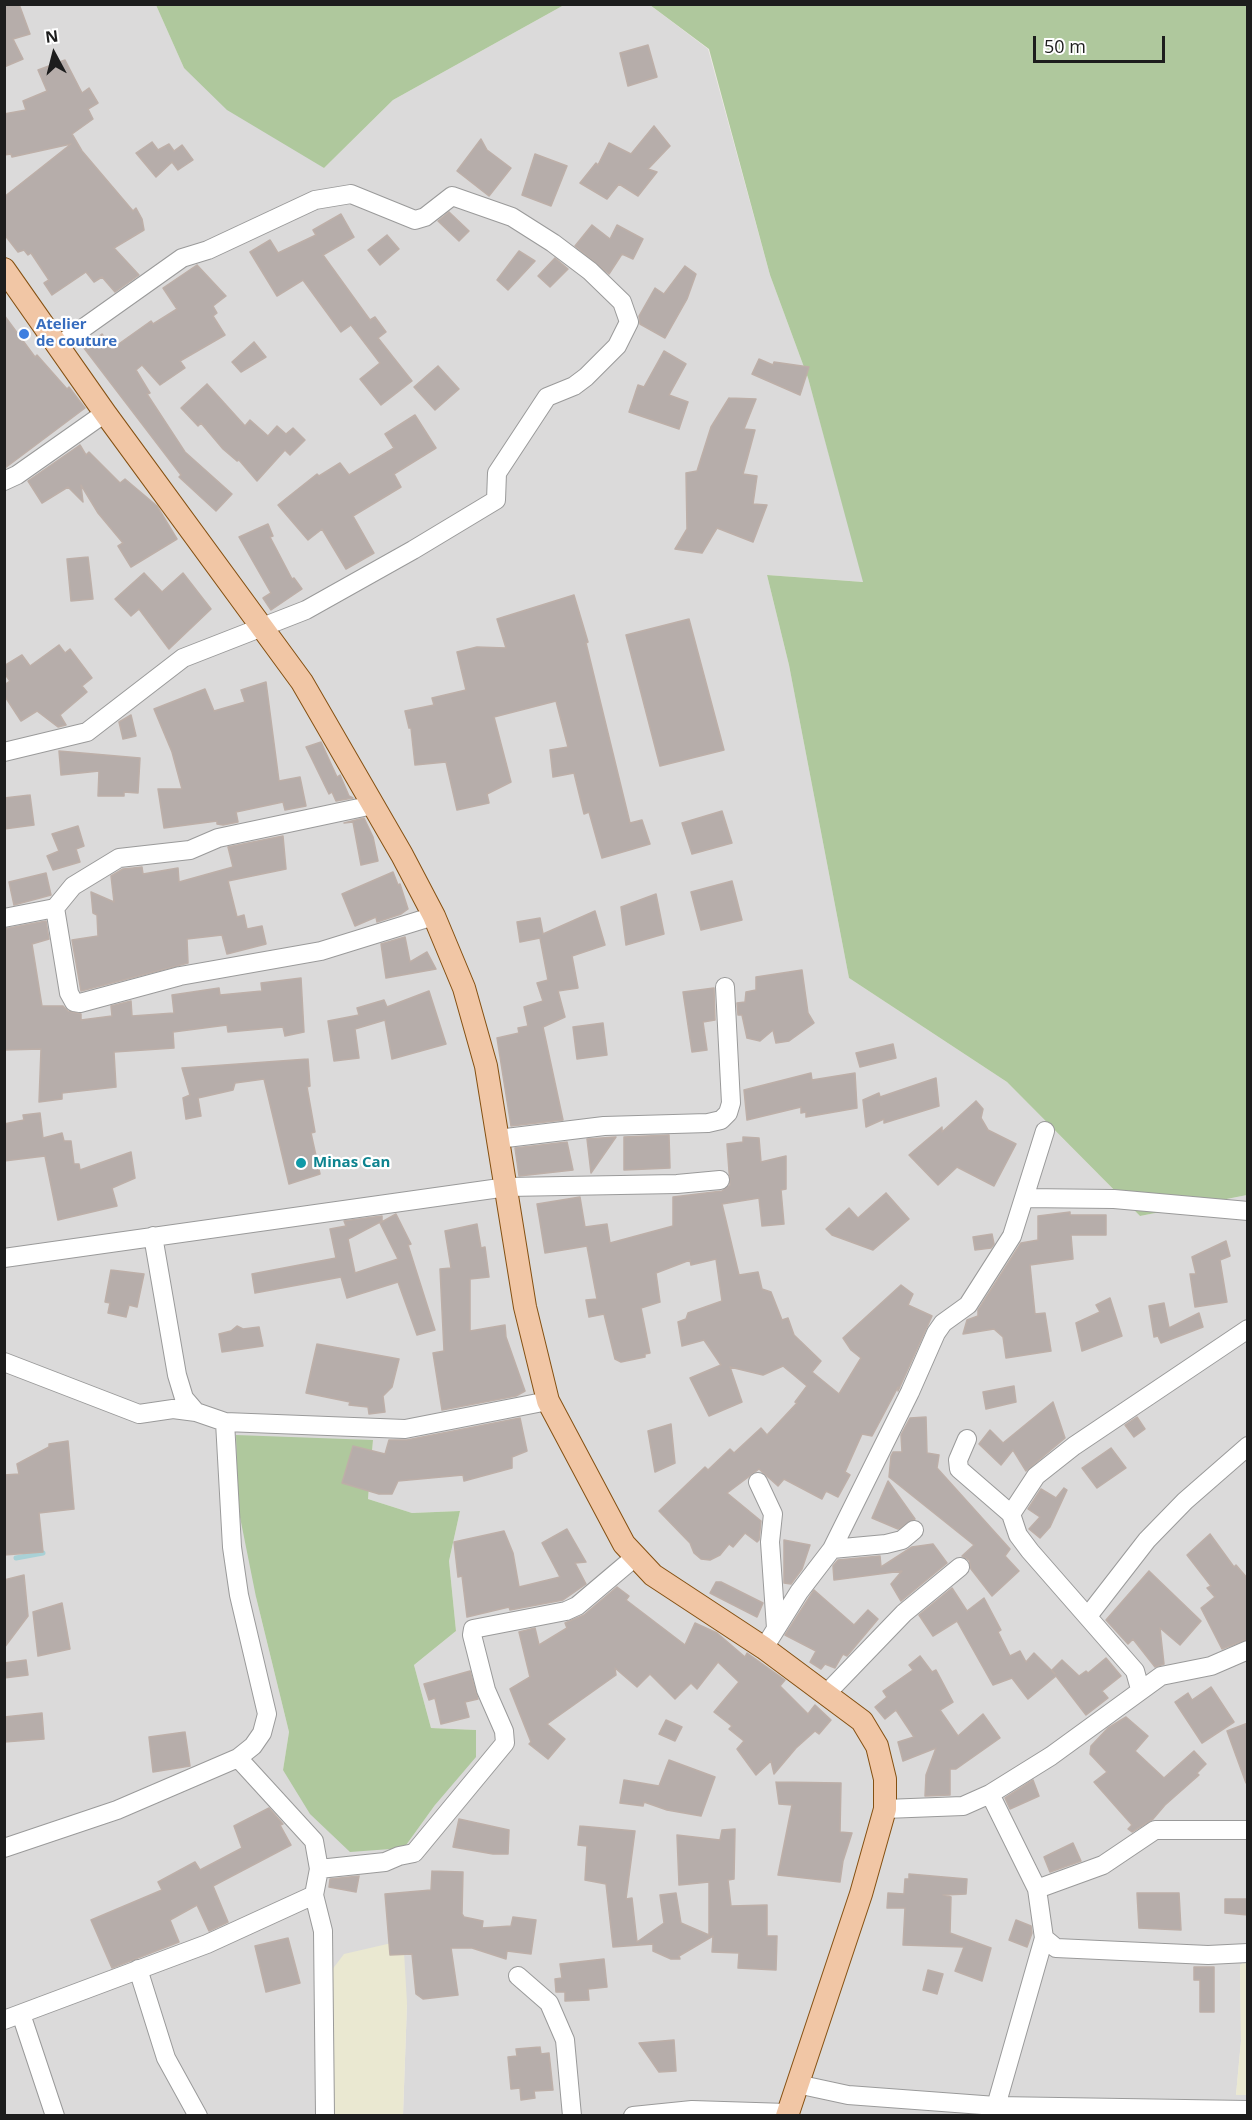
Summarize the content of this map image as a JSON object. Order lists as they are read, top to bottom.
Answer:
{
  "places": ["Atelier de couture", "Minas Can"],
  "scale_bar": "50 m",
  "north": "top"
}
